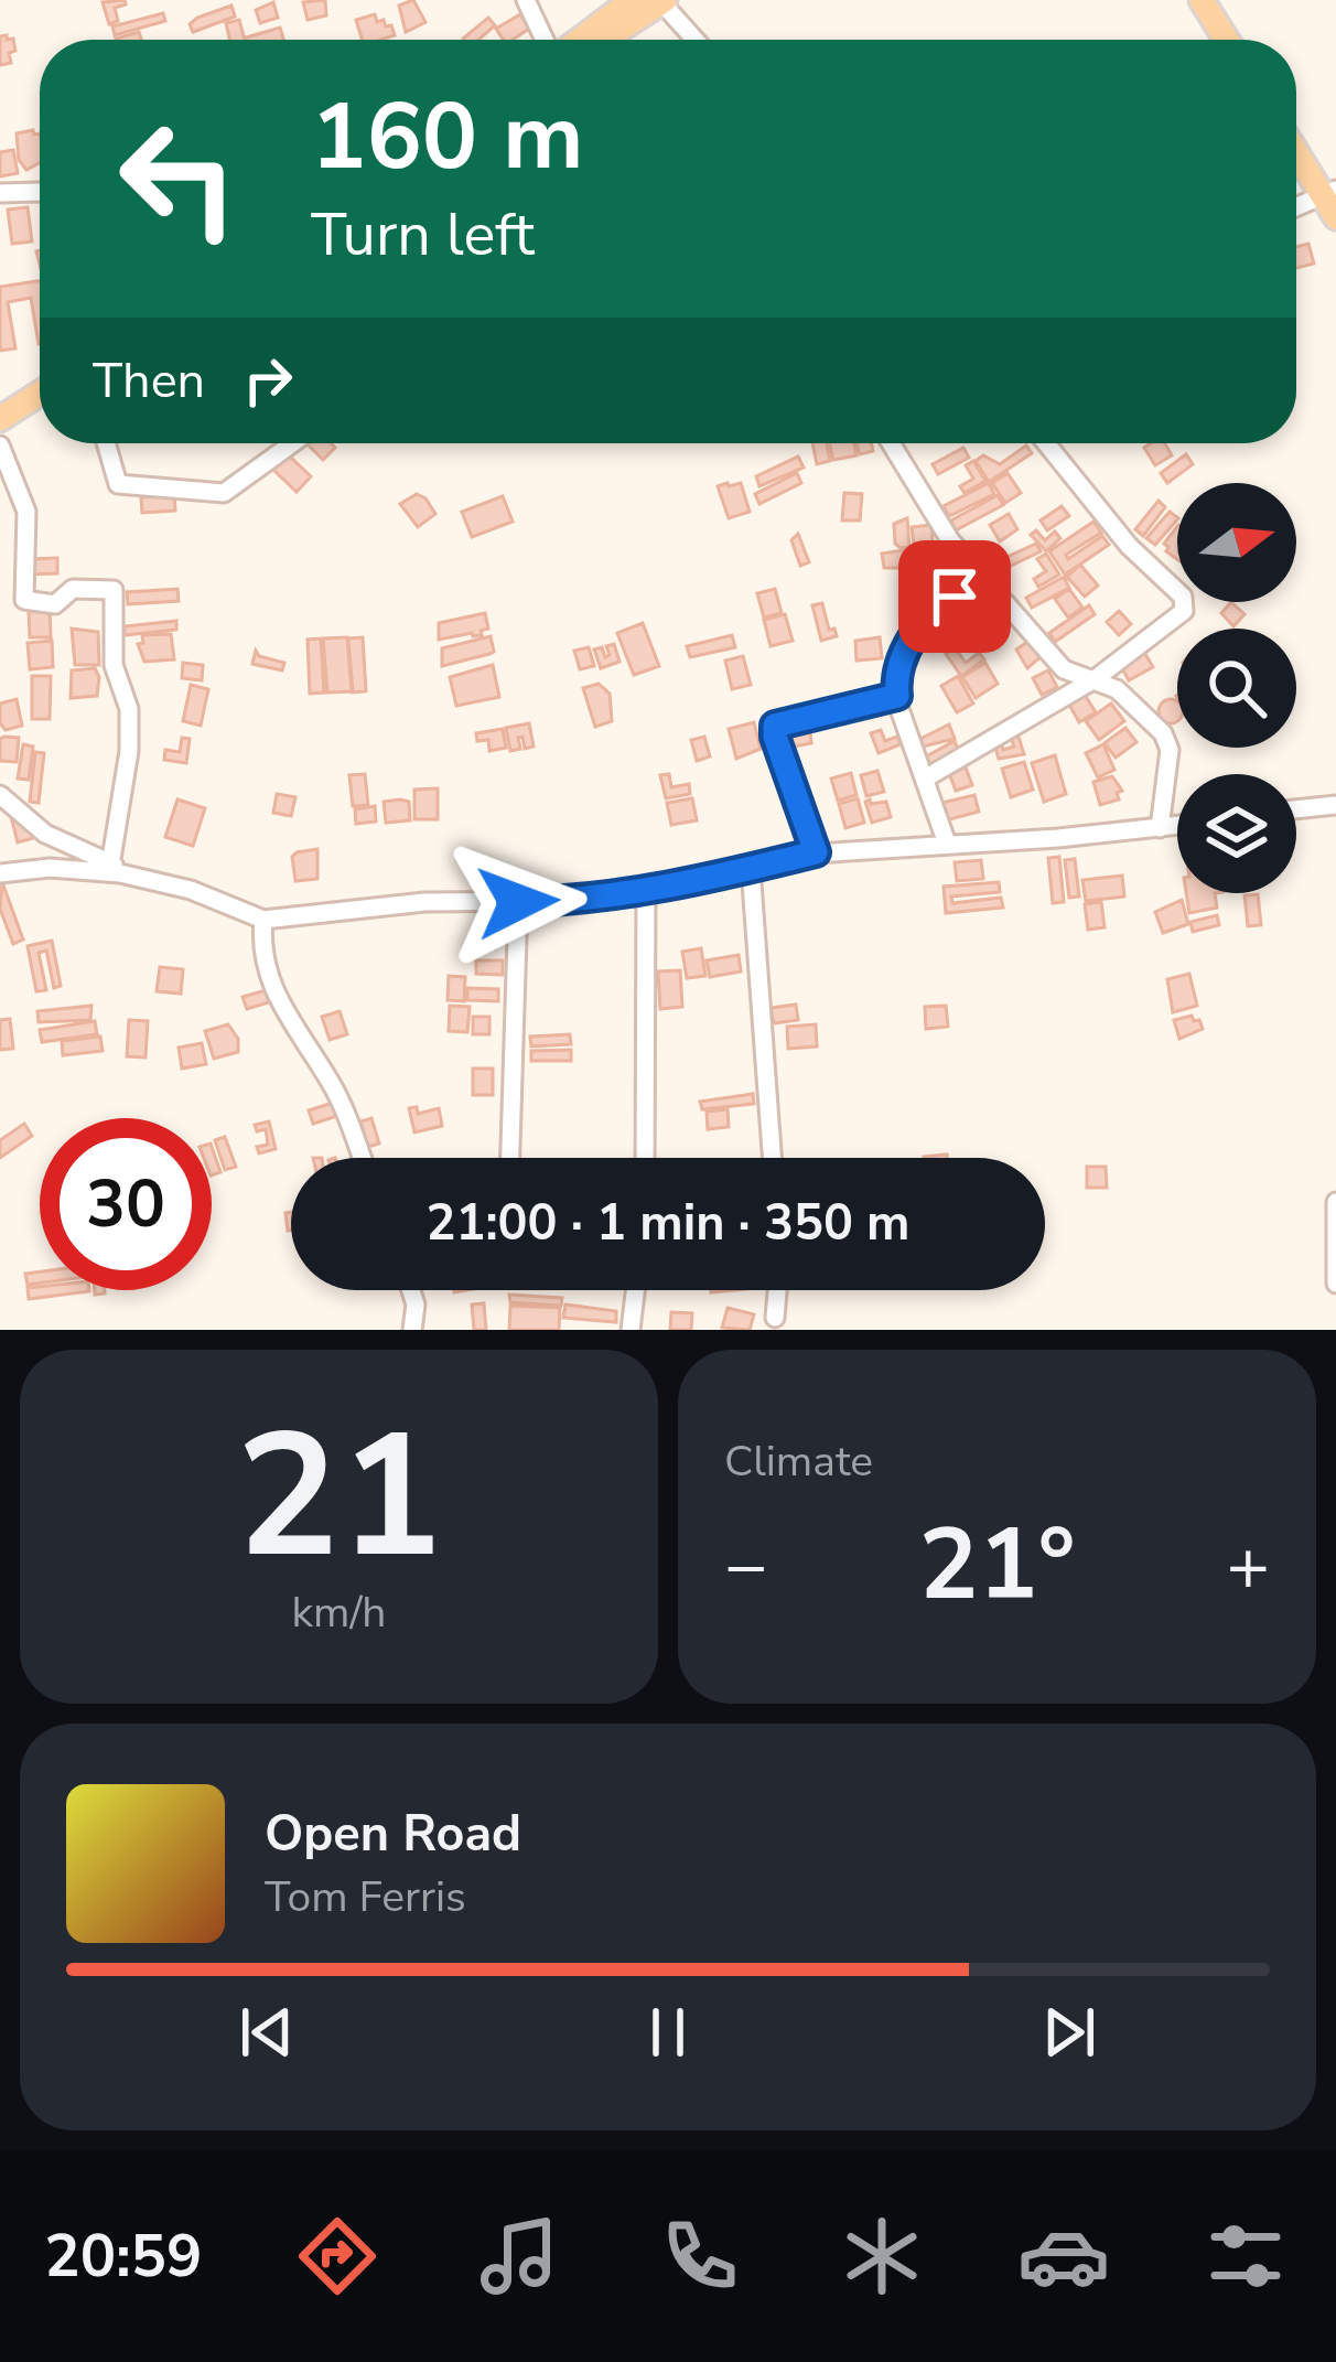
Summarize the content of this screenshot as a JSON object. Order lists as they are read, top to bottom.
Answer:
{
  "north": "right",
  "page": {
    "turn": ["160 m", "Turn left"],
    "then": "Then",
    "limit": "30",
    "trip": "21:00 · 1 min · 350 m",
    "tile": [
      ["21", "km/h"],
      "Climate"
    ],
    "heat": ["−", "21°", "+"],
    "song": ["Open Road", "Tom Ferris"],
    "tabs": "20:59"
  }
}
